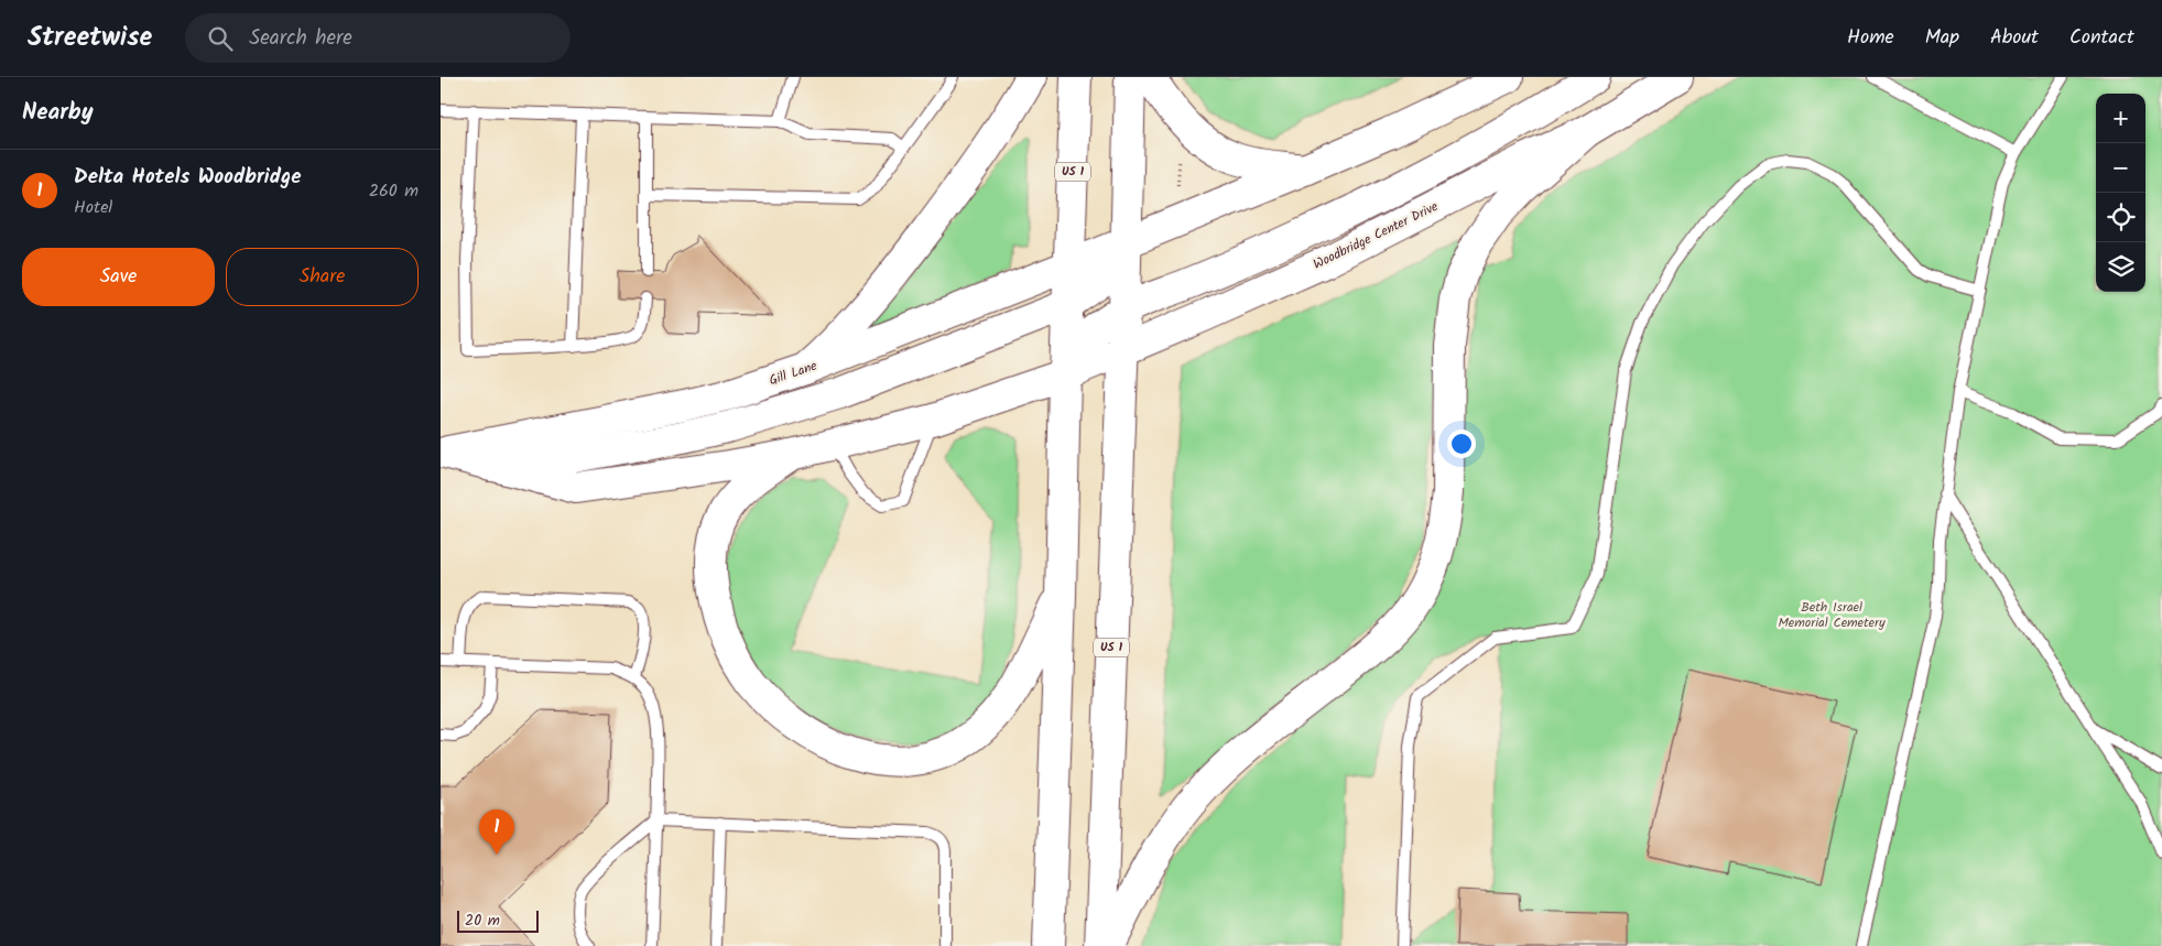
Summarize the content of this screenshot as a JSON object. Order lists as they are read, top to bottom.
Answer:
{
  "streets": {
    "main road": ["US 1", "Woodbridge Center Drive", "Gill Lane"]
  },
  "crossings": [
    ["US 1", "Woodbridge Center Drive"],
    ["US 1", "Gill Lane"],
    ["Woodbridge Center Drive", "Gill Lane"]
  ],
  "parks": ["Beth Israel Memorial Cemetery"],
  "scale_bar": "20 m",
  "page": {
    "header": "Streetwise",
    "search": "Search here",
    "nav": [
      "Home",
      "Map",
      "About",
      "Contact"
    ],
    "heading": "Nearby",
    "map_buttons": ["+", "−"],
    "list": [
      {
        "mark": "1",
        "name": "Delta Hotels Woodbridge",
        "note": "Hotel",
        "value": "260 m"
      }
    ],
    "buttons": ["Save", "Share"],
    "pins": "1",
    "scale": "20 m"
  }
}
